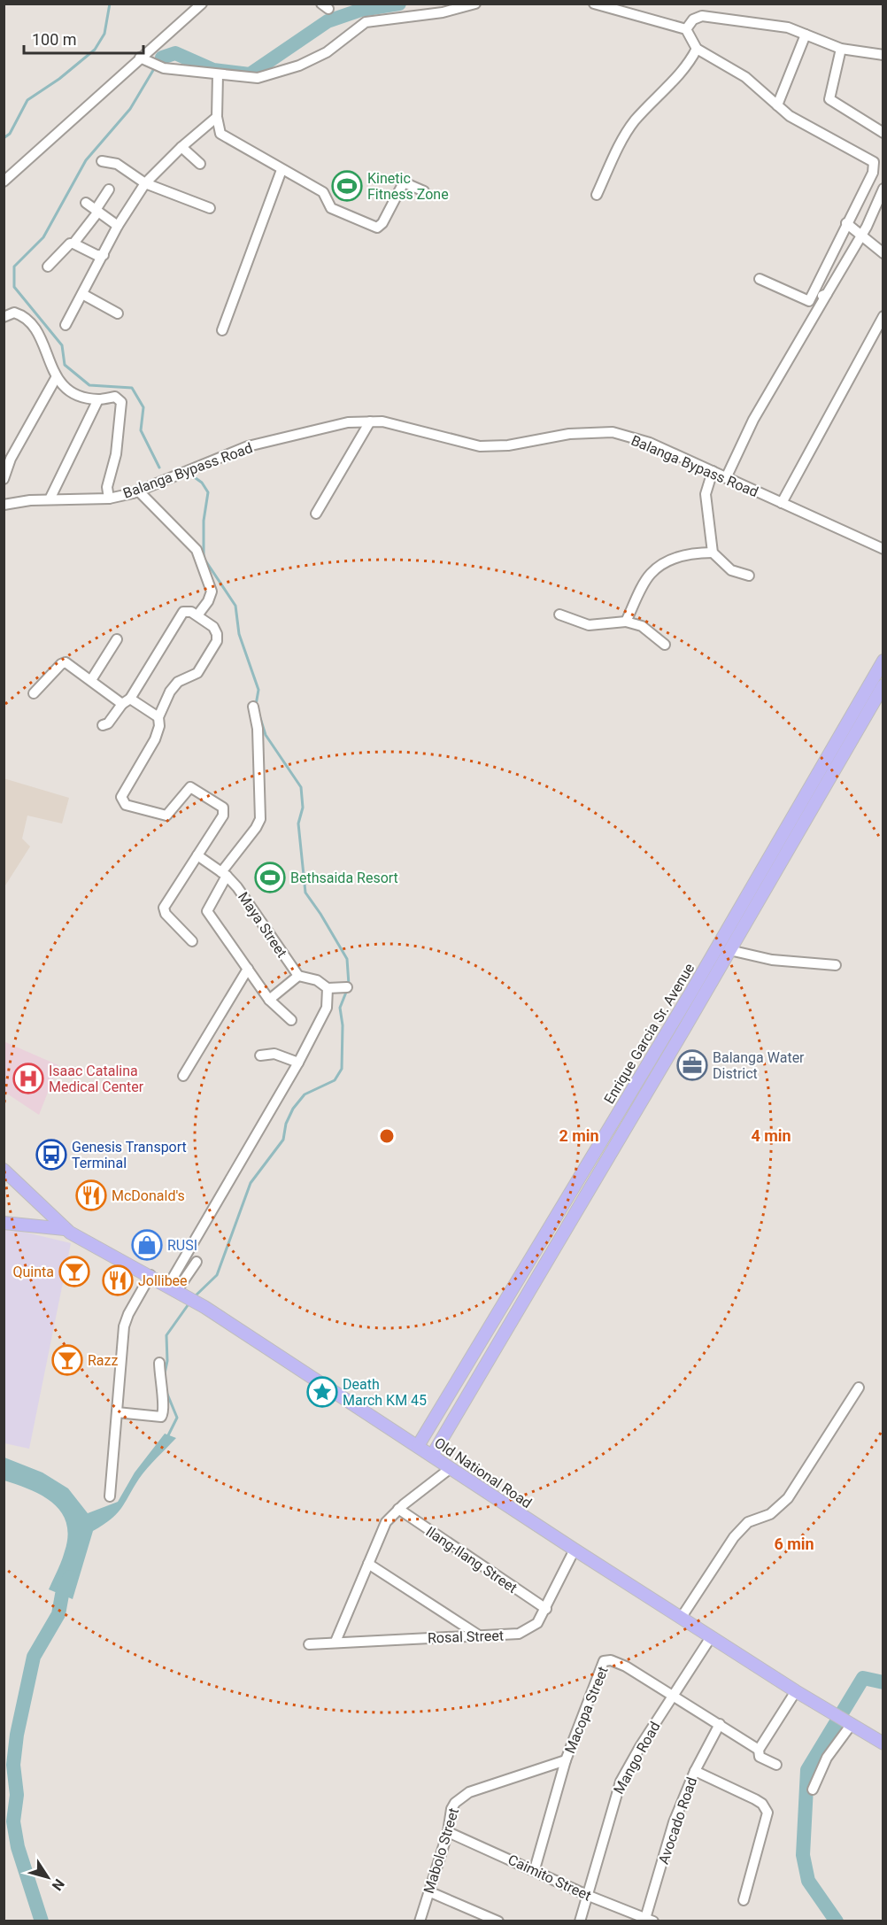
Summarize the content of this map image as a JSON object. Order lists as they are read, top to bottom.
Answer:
{
  "streets": {
    "main road": ["Enrique Garcia Sr. Avenue", "Old National Road"],
    "street": [
      "Balanga Bypass Road",
      "Maya Street",
      "Ilang-Ilang Street",
      "Rosal Street",
      "Macopa Street",
      "Mango Road",
      "Avocado Road",
      "Mabolo Street",
      "Caimito Street"
    ]
  },
  "crossings": [
    ["Enrique Garcia Sr. Avenue", "Old National Road"],
    ["Old National Road", "Rosal Street"],
    ["Old National Road", "Mango Road"],
    ["Ilang-Ilang Street", "Rosal Street"],
    ["Macopa Street", "Mango Road"],
    ["Macopa Street", "Avocado Road"],
    ["Macopa Street", "Mabolo Street"],
    ["Macopa Street", "Caimito Street"],
    ["Mango Road", "Caimito Street"],
    ["Avocado Road", "Caimito Street"],
    ["Mabolo Street", "Caimito Street"]
  ],
  "places": {
    "sports": ["Kinetic Fitness Zone", "Bethsaida Resort"],
    "office": ["Balanga Water District"],
    "hospital": ["Isaac Catalina Medical Center"],
    "bus stop": ["Genesis Transport Terminal"],
    "restaurant": ["McDonald's", "Jollibee"],
    "shop": ["RUSI"],
    "bar": ["Quinta", "Razz"],
    "place": ["Death March KM 45"]
  },
  "scale_bar": "100 m",
  "north": "bottom right",
  "rings": ["2 min", "4 min", "6 min"]
}
